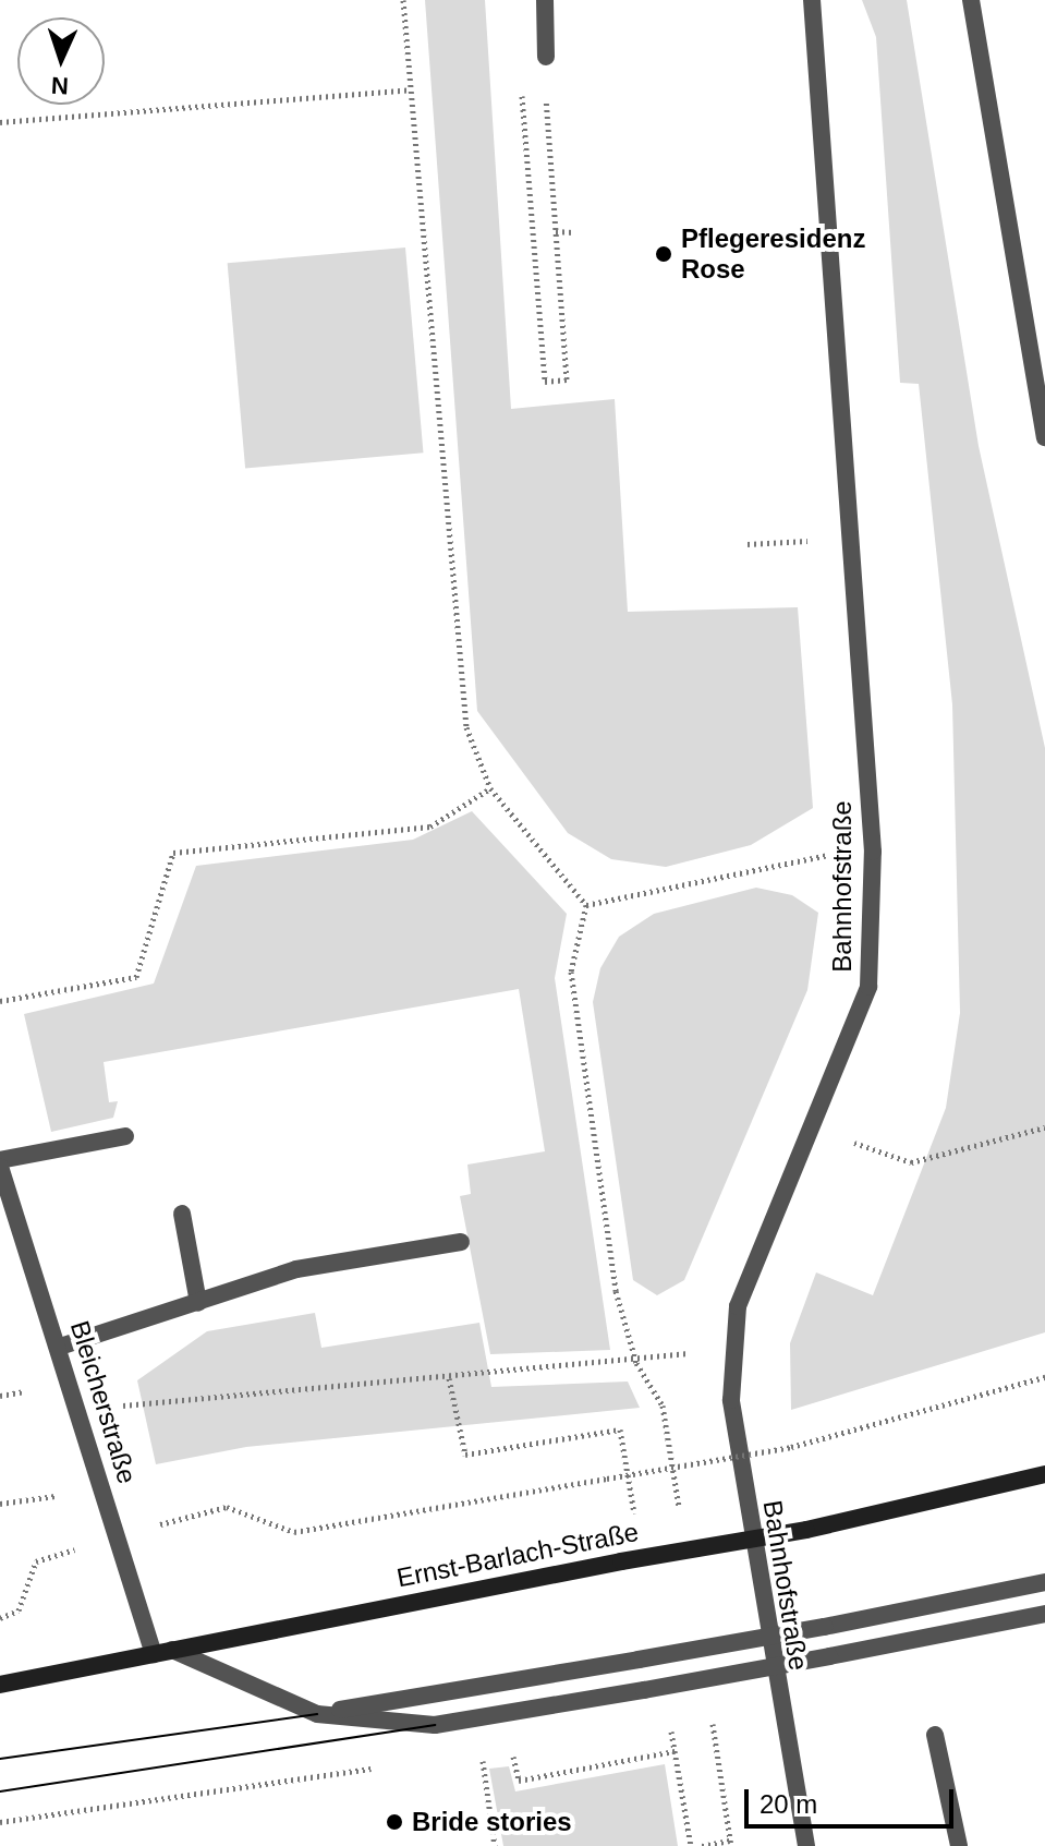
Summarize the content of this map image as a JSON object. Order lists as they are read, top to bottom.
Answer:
{
  "streets": {
    "main road": ["Ernst-Barlach-Straße"],
    "street": ["Bahnhofstraße", "Bleicherstraße"]
  },
  "crossings": [
    ["Bleicherstraße", "Ernst-Barlach-Straße"]
  ],
  "places": ["Pflegeresidenz Rose", "Bride stories"],
  "scale_bar": "20 m",
  "north": "bottom"
}
